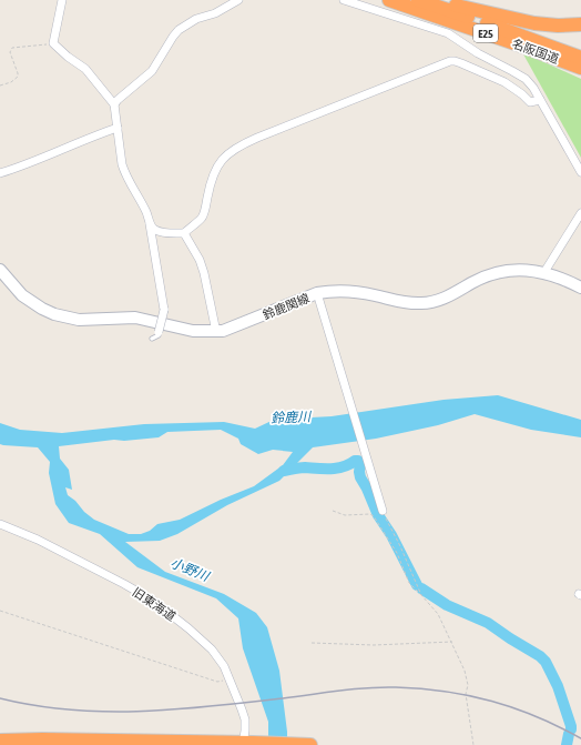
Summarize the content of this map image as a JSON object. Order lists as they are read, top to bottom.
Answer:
{
  "streets": {
    "highway": ["E25", "名阪国道"],
    "main road": ["鈴鹿関線"],
    "street": ["旧東海道"]
  },
  "water": ["鈴鹿川", "小野川"]
}
